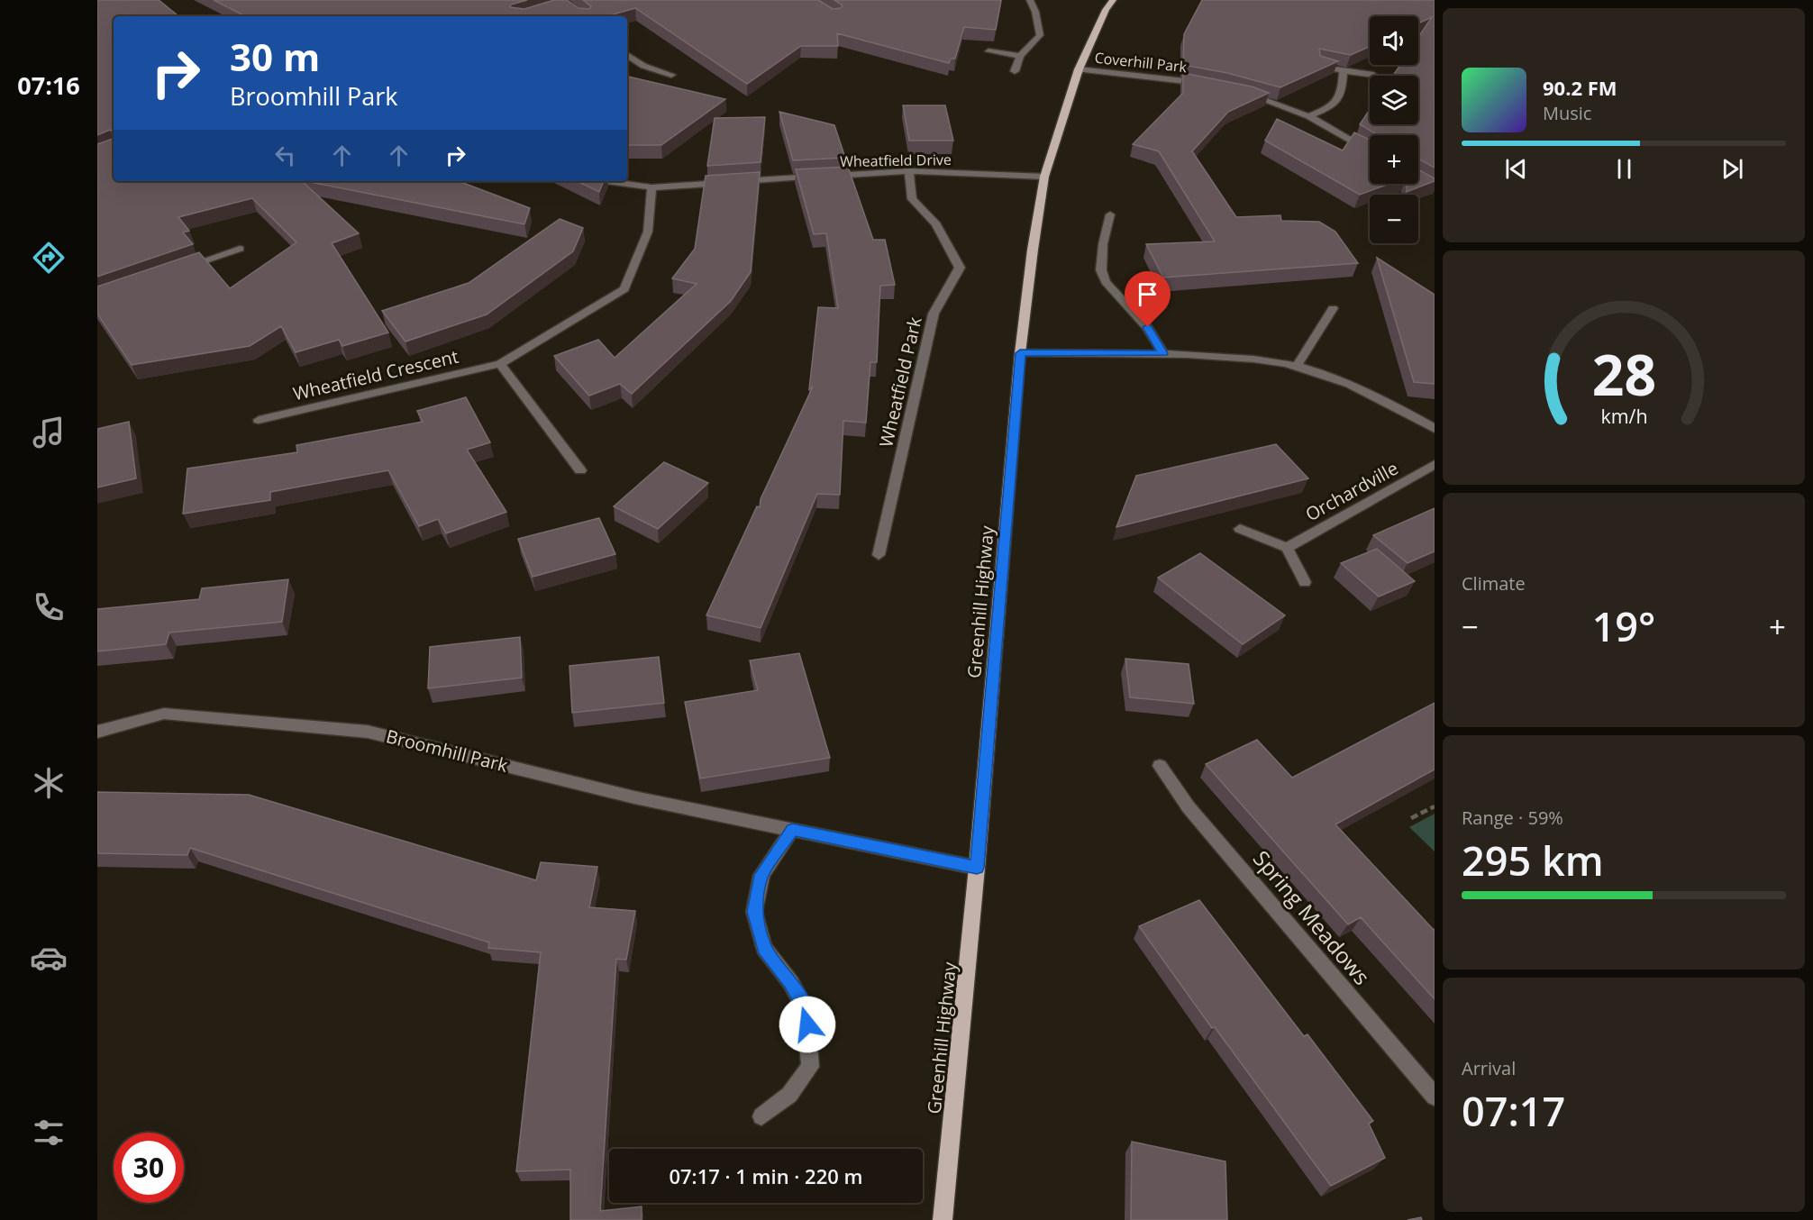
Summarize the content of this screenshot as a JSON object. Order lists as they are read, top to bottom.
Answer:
{
  "streets": {
    "main road": ["Greenhill Highway"],
    "street": [
      "Coverhill Park",
      "Wheatfield Drive",
      "Wheatfield Crescent",
      "Wheatfield Park",
      "Orchardville",
      "Broomhill Park",
      "Spring Meadows"
    ]
  },
  "crossings": [
    ["Coverhill Park", "Greenhill Highway"],
    ["Wheatfield Drive", "Wheatfield Crescent"],
    ["Wheatfield Drive", "Wheatfield Park"],
    ["Wheatfield Drive", "Greenhill Highway"],
    ["Greenhill Highway", "Broomhill Park"]
  ],
  "page": {
    "tabs": "07:16",
    "map_buttons": ["+", "−"],
    "turn": ["30 m", "Broomhill Park"],
    "song": ["90.2 FM", "Music"],
    "tile": [
      "Climate",
      ["Range · 59%", "295 km"],
      ["Arrival", "07:17"]
    ],
    "heat": ["−", "19°", "+"],
    "limit": "30",
    "trip": "07:17 · 1 min · 220 m",
    "gauge": ["28", "km/h"]
  }
}
